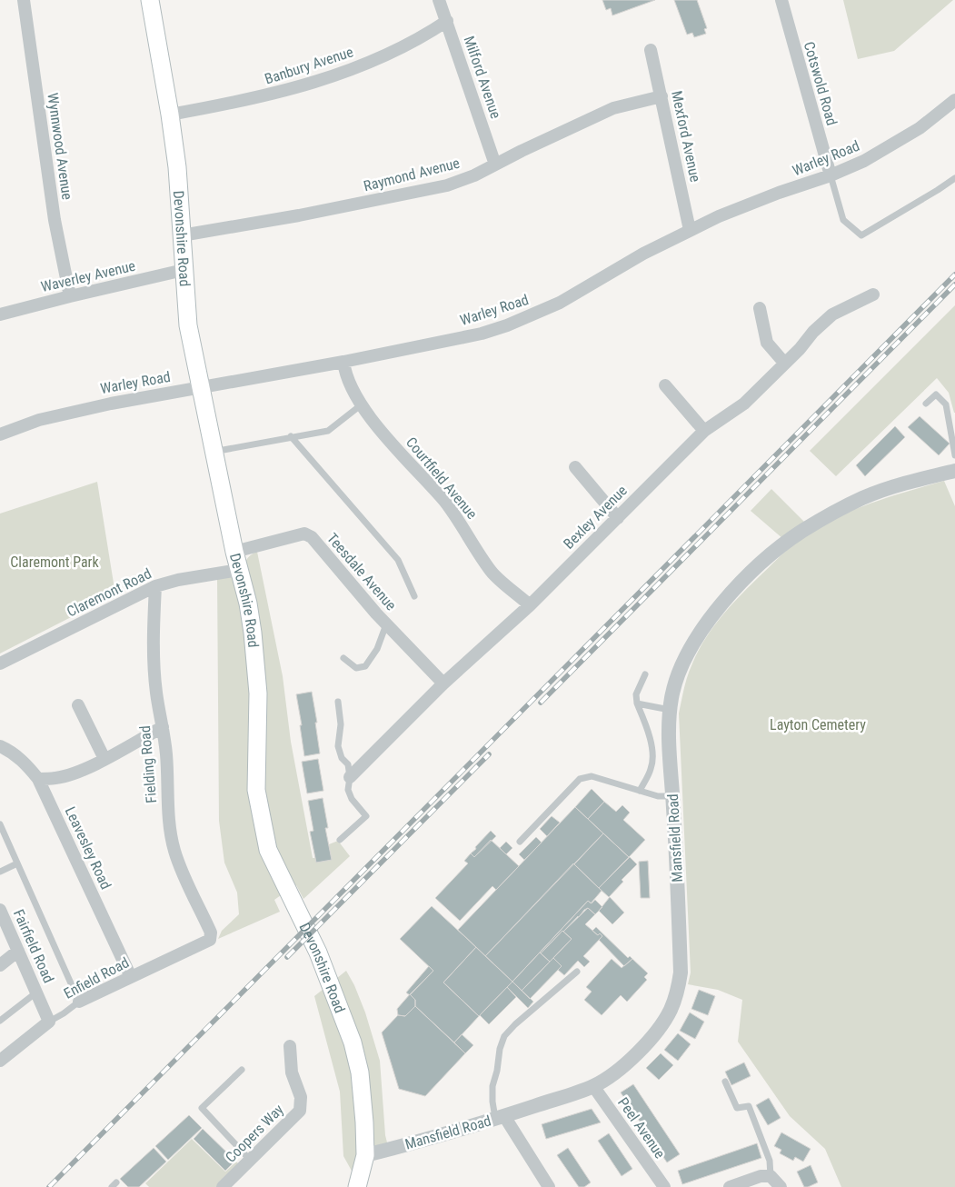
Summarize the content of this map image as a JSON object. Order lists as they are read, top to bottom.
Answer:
{
  "streets": {
    "main road": ["Devonshire Road"],
    "street": [
      "Banbury Avenue",
      "Milford Avenue",
      "Cotswold Road",
      "Mexford Avenue",
      "Wynnwood Avenue",
      "Warley Road",
      "Raymond Avenue",
      "Waverley Avenue",
      "Courtfield Avenue",
      "Bexley Avenue",
      "Teesdale Avenue",
      "Claremont Road",
      "Fielding Road",
      "Mansfield Road",
      "Leavesley Road",
      "Fairfield Road",
      "Enfield Road",
      "Peel Avenue",
      "Coopers Way"
    ]
  },
  "crossings": [
    ["Banbury Avenue", "Milford Avenue"],
    ["Banbury Avenue", "Devonshire Road"],
    ["Milford Avenue", "Raymond Avenue"],
    ["Cotswold Road", "Warley Road"],
    ["Mexford Avenue", "Warley Road"],
    ["Mexford Avenue", "Raymond Avenue"],
    ["Wynnwood Avenue", "Waverley Avenue"],
    ["Warley Road", "Devonshire Road"],
    ["Warley Road", "Courtfield Avenue"],
    ["Raymond Avenue", "Devonshire Road"],
    ["Devonshire Road", "Waverley Avenue"],
    ["Devonshire Road", "Teesdale Avenue"],
    ["Devonshire Road", "Claremont Road"],
    ["Devonshire Road", "Mansfield Road"],
    ["Courtfield Avenue", "Bexley Avenue"],
    ["Bexley Avenue", "Teesdale Avenue"],
    ["Claremont Road", "Fielding Road"],
    ["Fielding Road", "Enfield Road"],
    ["Mansfield Road", "Peel Avenue"],
    ["Leavesley Road", "Enfield Road"],
    ["Fairfield Road", "Enfield Road"]
  ],
  "parks": ["Claremont Park", "Layton Cemetery"]
}
